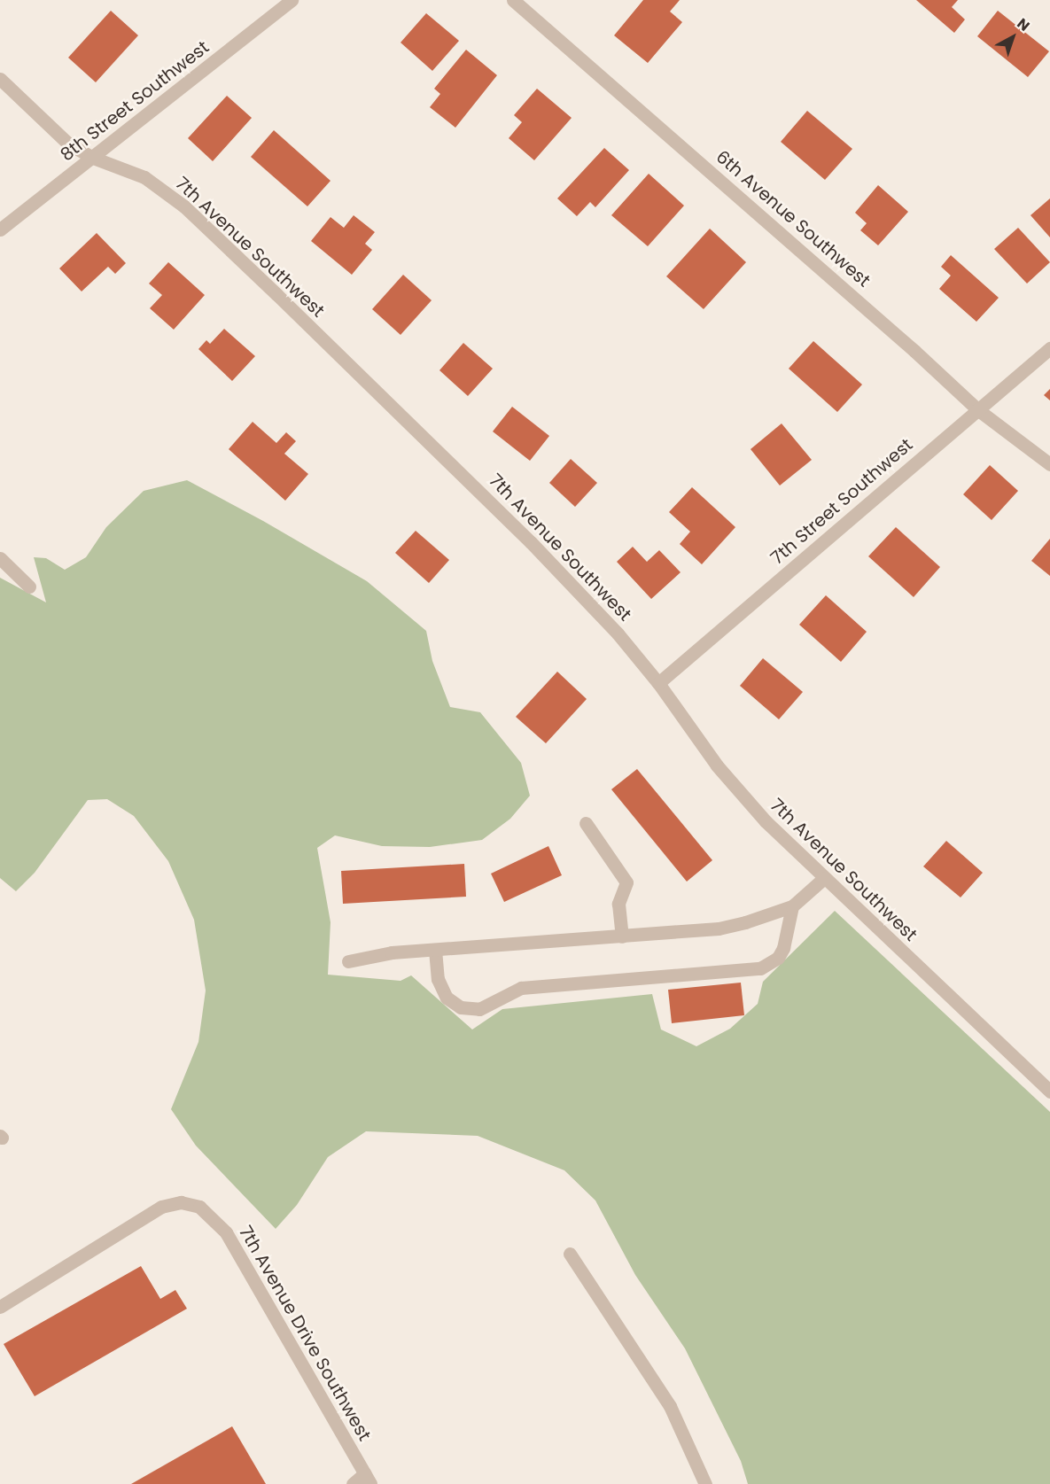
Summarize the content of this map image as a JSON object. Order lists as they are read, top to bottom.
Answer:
{
  "streets": {
    "street": [
      "8th Street Southwest",
      "6th Avenue Southwest",
      "7th Avenue Southwest",
      "7th Street Southwest",
      "7th Avenue Drive Southwest"
    ]
  },
  "crossings": [
    ["8th Street Southwest", "7th Avenue Southwest"],
    ["6th Avenue Southwest", "7th Street Southwest"],
    ["7th Avenue Southwest", "7th Street Southwest"]
  ],
  "north": "top right"
}
